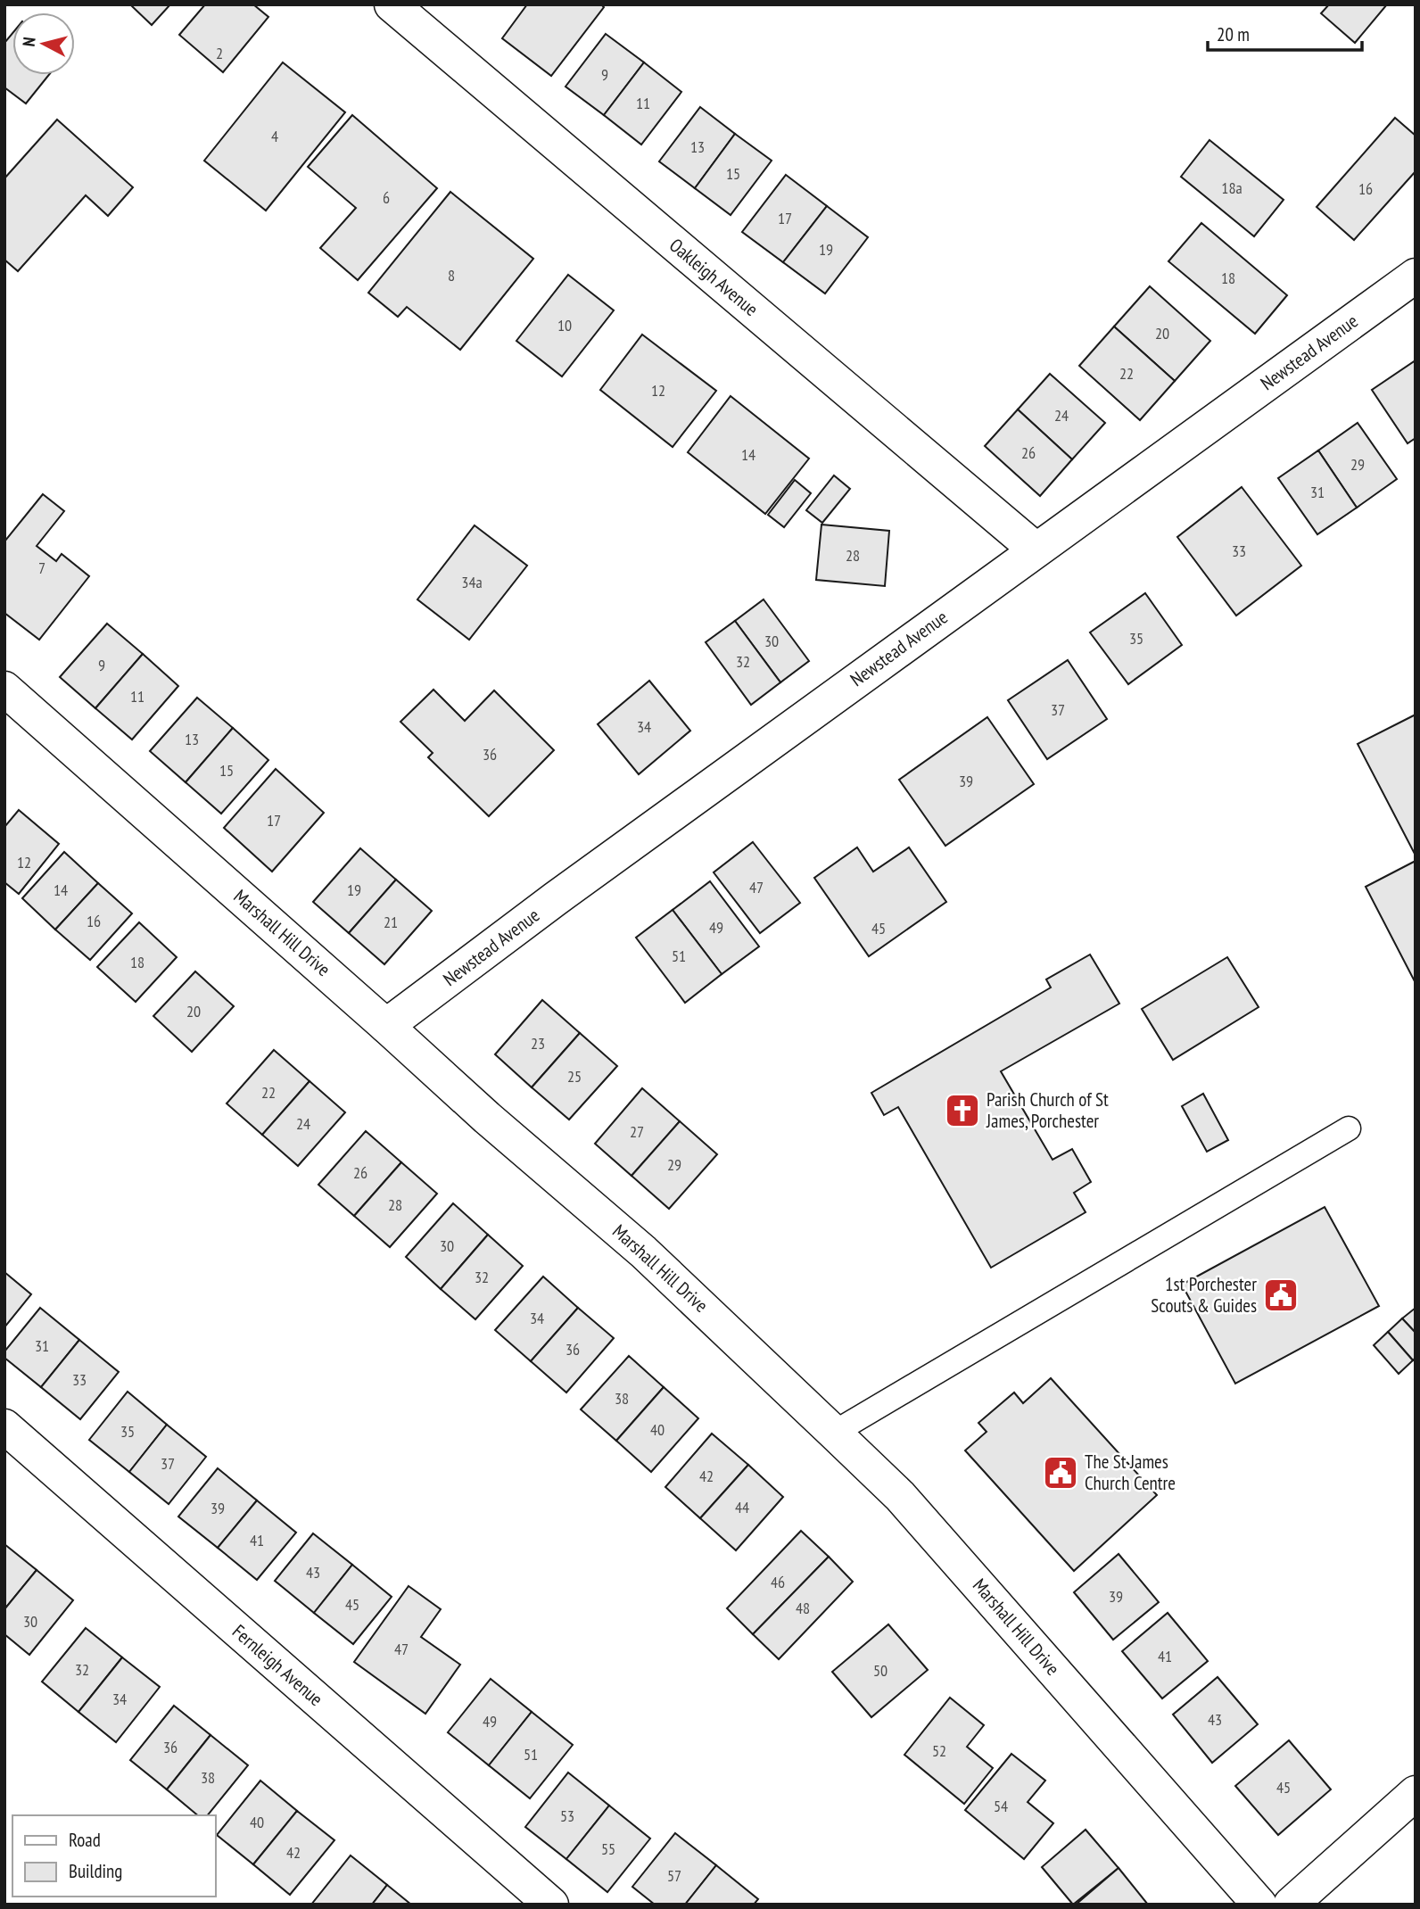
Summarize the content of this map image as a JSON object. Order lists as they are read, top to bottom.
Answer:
{
  "streets": {
    "street": [
      "Oakleigh Avenue",
      "Newstead Avenue",
      "Marshall Hill Drive",
      "Fernleigh Avenue"
    ]
  },
  "crossings": [
    ["Oakleigh Avenue", "Newstead Avenue"],
    ["Newstead Avenue", "Marshall Hill Drive"]
  ],
  "places": {
    "church": ["Parish Church of St James, Porchester"],
    "public building": ["1st Porchester Scouts & Guides", "The St James Church Centre"]
  },
  "house_numbers": [
    "2",
    "9",
    "11",
    "4",
    "13",
    "15",
    "18a",
    "16",
    "6",
    "17",
    "19",
    "8",
    "18",
    "10",
    "20",
    "22",
    "12",
    "24",
    "26",
    "14",
    "29",
    "31",
    "33",
    "28",
    "7",
    "34a",
    "35",
    "30",
    "32",
    "9",
    "11",
    "37",
    "34",
    "13",
    "36",
    "15",
    "39",
    "17",
    "12",
    "47",
    "14",
    "19",
    "16",
    "21",
    "49",
    "45",
    "51",
    "18",
    "20",
    "23",
    "25",
    "22",
    "24",
    "27",
    "29",
    "26",
    "28",
    "30",
    "32",
    "34",
    "31",
    "36",
    "33",
    "38",
    "40",
    "35",
    "37",
    "42",
    "44",
    "39",
    "41",
    "43",
    "46",
    "39",
    "45",
    "48",
    "30",
    "47",
    "41",
    "32",
    "50",
    "34",
    "43",
    "49",
    "36",
    "52",
    "51",
    "38",
    "45",
    "54",
    "53",
    "40",
    "55",
    "42",
    "57"
  ],
  "legend": ["Road", "Building"],
  "scale_bar": "20 m",
  "north": "left"
}
